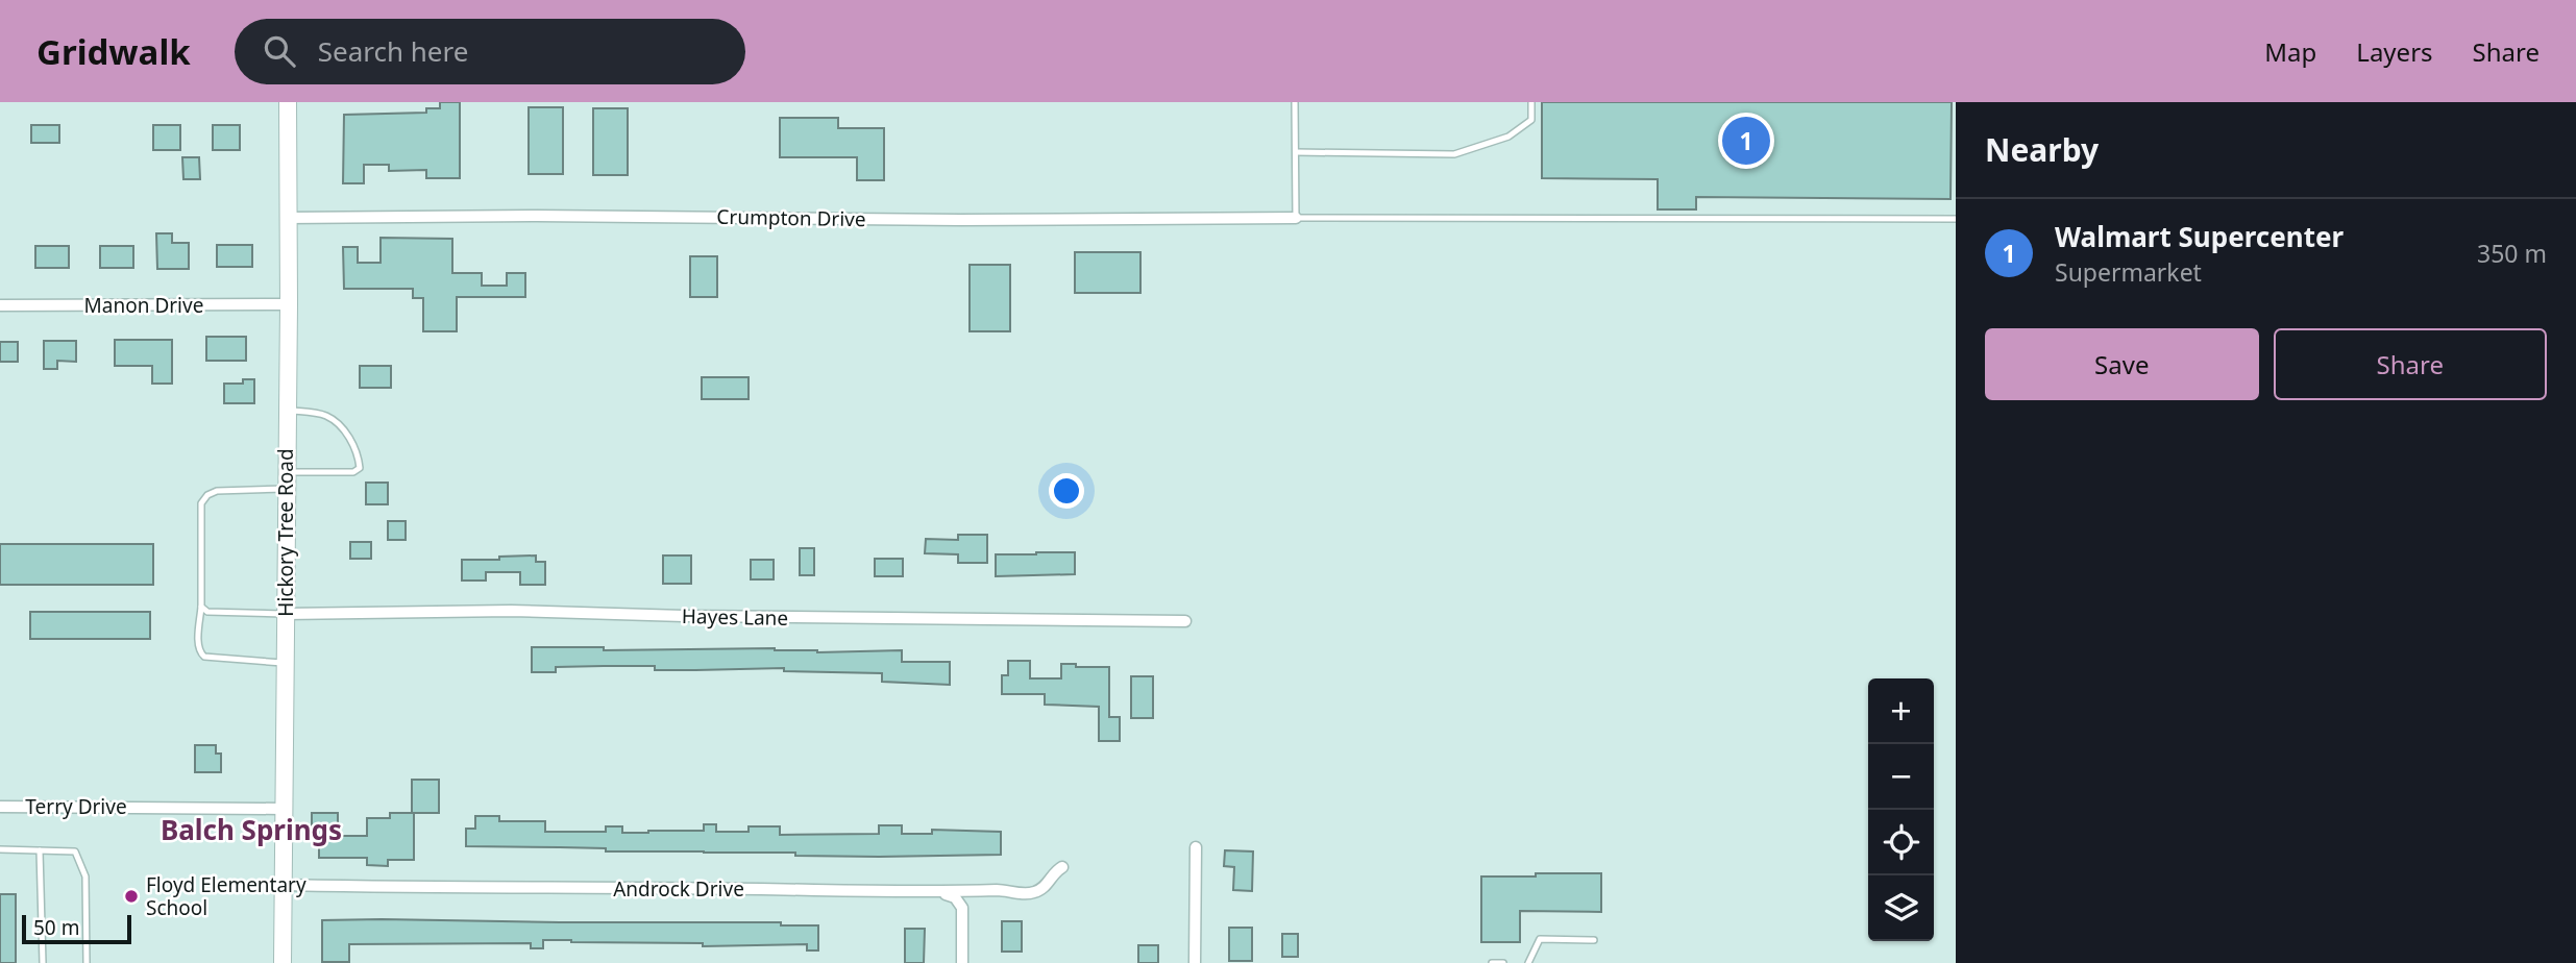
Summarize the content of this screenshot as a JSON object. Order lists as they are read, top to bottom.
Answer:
{
  "streets": {
    "street": [
      "Crumpton Drive",
      "Manon Drive",
      "Hickory Tree Road",
      "Hayes Lane",
      "Terry Drive",
      "Androck Drive"
    ]
  },
  "crossings": [
    ["Crumpton Drive", "Hickory Tree Road"],
    ["Manon Drive", "Hickory Tree Road"],
    ["Hickory Tree Road", "Hayes Lane"],
    ["Hickory Tree Road", "Terry Drive"],
    ["Hickory Tree Road", "Androck Drive"]
  ],
  "districts": ["Balch Springs"],
  "places": ["Floyd Elementary School"],
  "scale_bar": "50 m",
  "page": {
    "header": "Gridwalk",
    "search": "Search here",
    "nav": ["Map", "Layers", "Share"],
    "heading": "Nearby",
    "pins": "1",
    "list": [
      {
        "mark": "1",
        "name": "Walmart Supercenter",
        "note": "Supermarket",
        "value": "350 m"
      }
    ],
    "buttons": ["Save", "Share"],
    "map_buttons": ["+", "−"],
    "scale": "50 m"
  }
}
